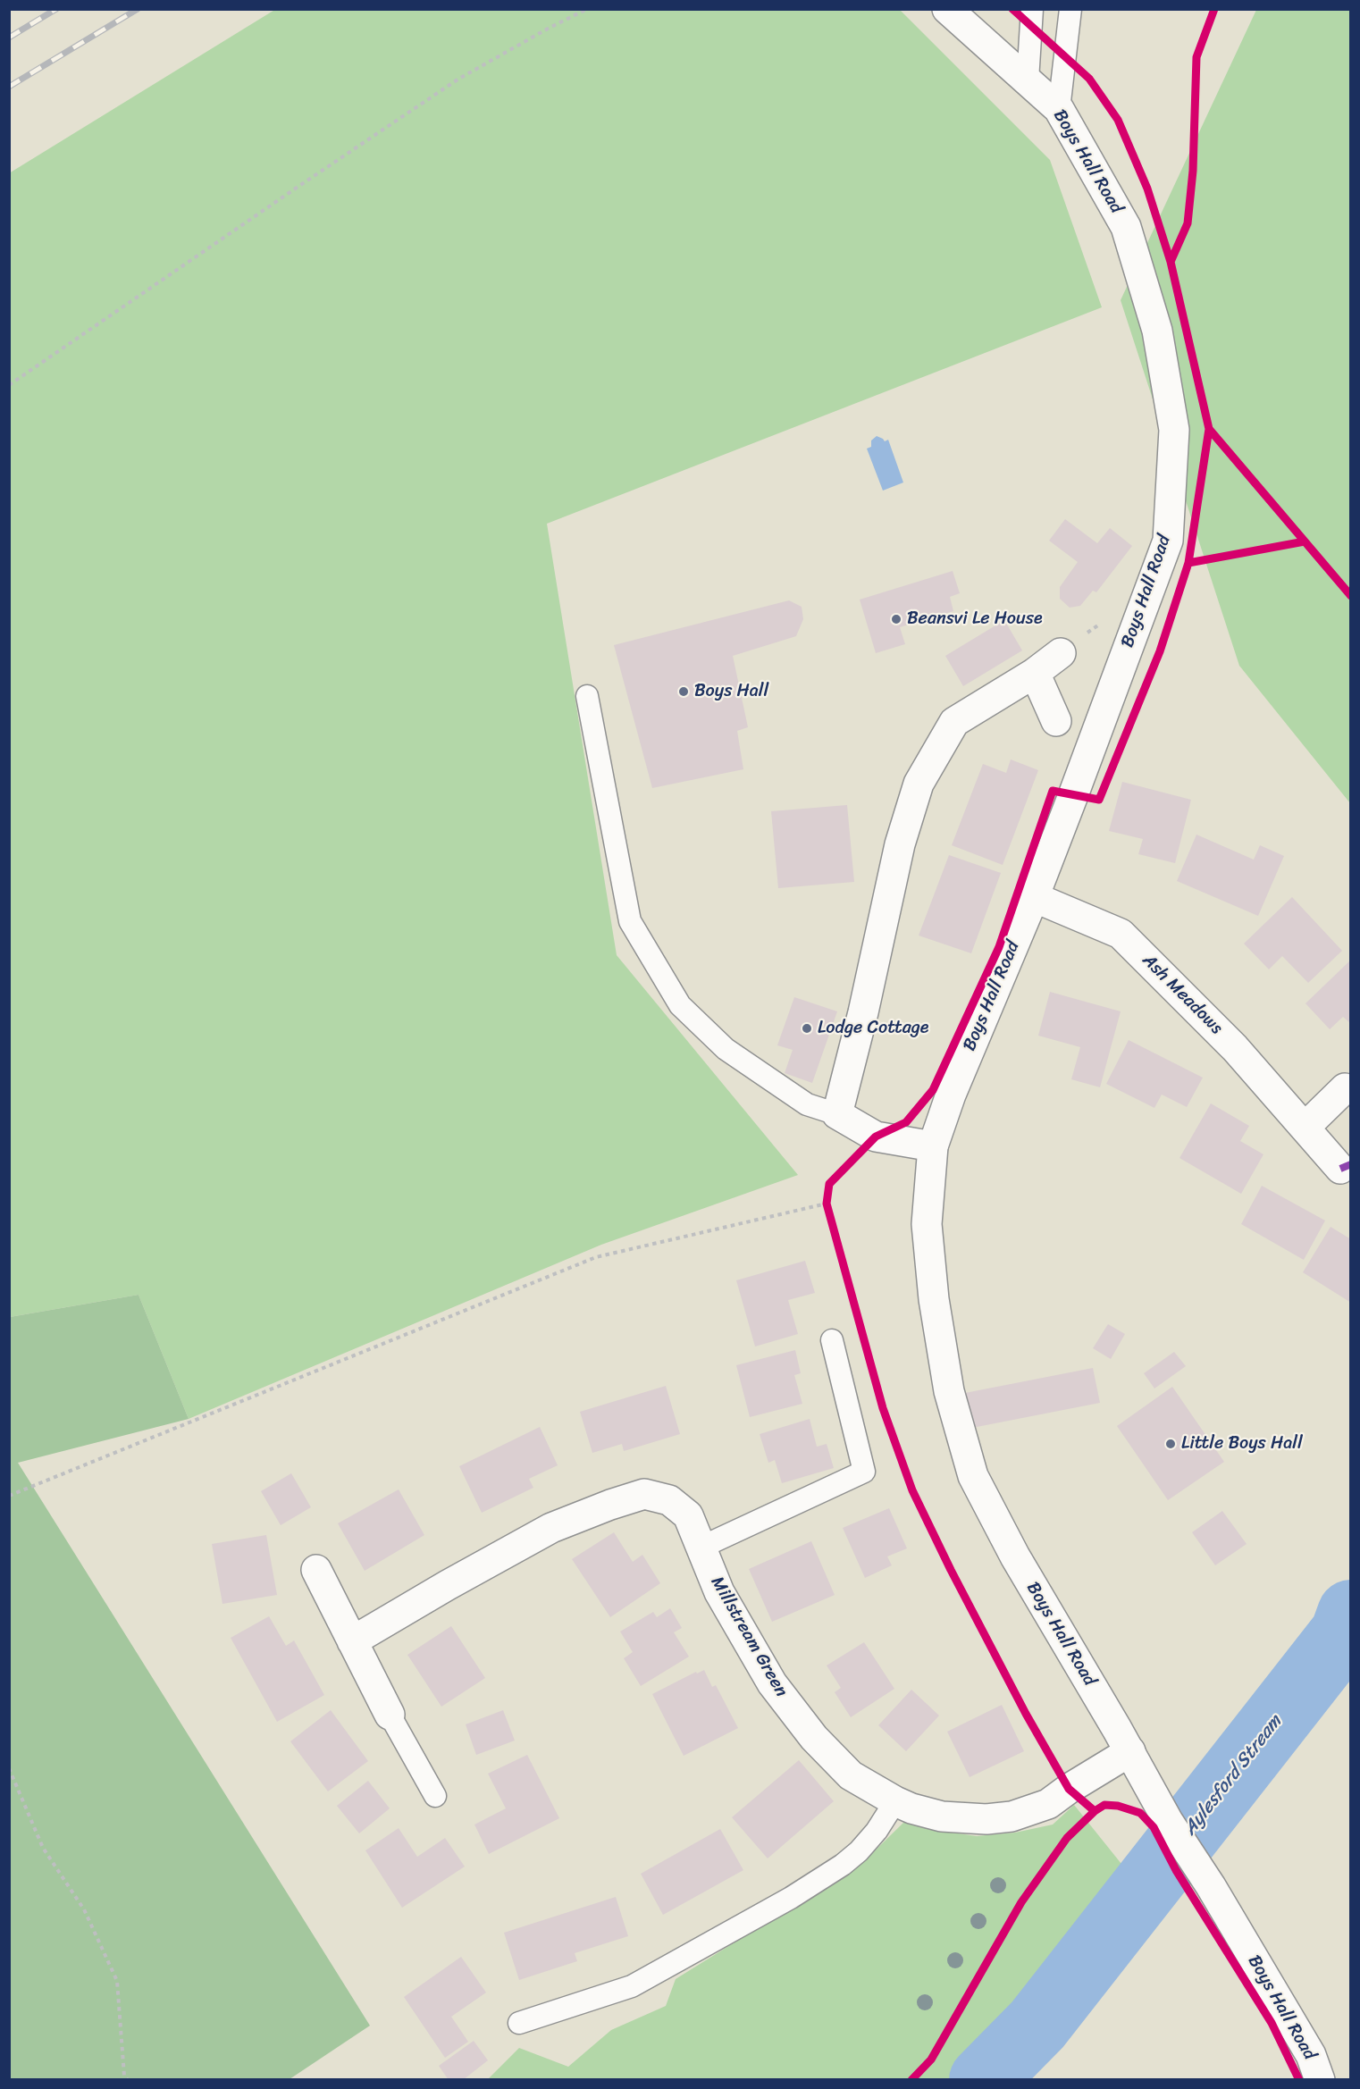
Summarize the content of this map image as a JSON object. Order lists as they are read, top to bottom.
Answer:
{
  "streets": {
    "street": ["Boys Hall Road", "Ash Meadows", "Millstream Green"]
  },
  "crossings": [
    ["Boys Hall Road", "Ash Meadows"],
    ["Boys Hall Road", "Millstream Green"]
  ],
  "water": ["Aylesford Stream"],
  "places": [
    "Beansvi Le House",
    "Boys Hall",
    "Lodge Cottage",
    "Little Boys Hall"
  ]
}
